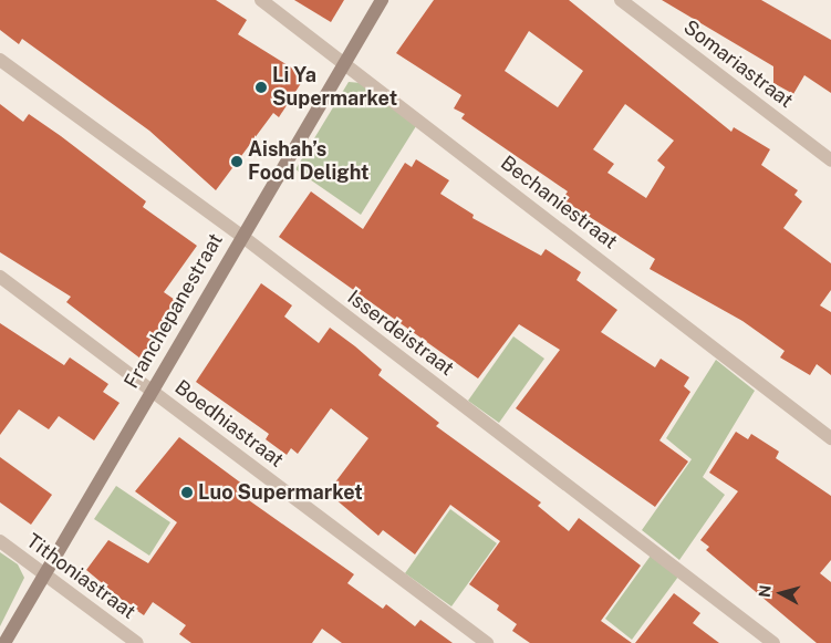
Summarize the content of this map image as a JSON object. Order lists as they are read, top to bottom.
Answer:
{
  "streets": {
    "street": [
      "Somariastraat",
      "Bechaniestraat",
      "Franchepanestraat",
      "Isserdeistraat",
      "Boedhiastraat",
      "Tithoniastraat"
    ]
  },
  "crossings": [
    ["Bechaniestraat", "Franchepanestraat"],
    ["Franchepanestraat", "Isserdeistraat"],
    ["Franchepanestraat", "Boedhiastraat"],
    ["Franchepanestraat", "Tithoniastraat"]
  ],
  "places": ["Li Ya Supermarket", "Aishah’s Food Delight", "Luo Supermarket"],
  "north": "left"
}
